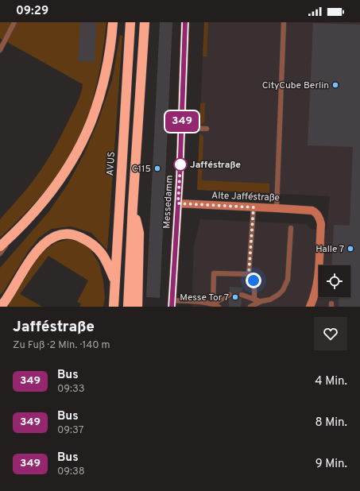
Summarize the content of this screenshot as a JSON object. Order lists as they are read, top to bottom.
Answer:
{
  "streets": {
    "highway": ["AVUS"],
    "main road": ["Alte Jafféstraße", "Messedamm"]
  },
  "crossings": [
    ["Alte Jafféstraße", "Messedamm"]
  ],
  "places": [
    "CityCube Berlin",
    "Jafféstraße",
    "C115",
    "Halle 7",
    "Messe Tor 7"
  ],
  "lines": ["bus line 349"],
  "page": {
    "status": "09:29",
    "on_map": "349",
    "heading": ["Jafféstraße", "Zu Fuß · 2 Min. · 140 m"],
    "list": [
      {
        "mark": "349",
        "name": "Bus",
        "note": "09:33",
        "value": "4 Min."
      },
      {
        "mark": "349",
        "name": "Bus",
        "note": "09:37",
        "value": "8 Min."
      },
      {
        "mark": "349",
        "name": "Bus",
        "note": "09:38",
        "value": "9 Min."
      }
    ]
  }
}
